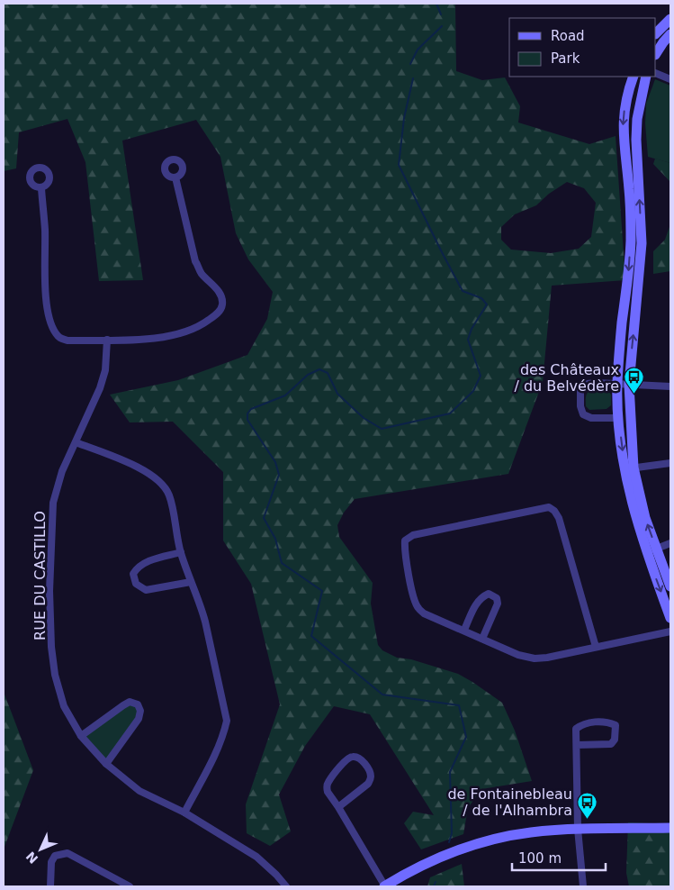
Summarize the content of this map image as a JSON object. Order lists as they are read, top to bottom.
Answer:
{
  "streets": {
    "street": ["RUE DU CASTILLO"]
  },
  "places": {
    "bus stop": ["des Châteaux / du Belvédère", "de Fontainebleau / de l'Alhambra"]
  },
  "legend": ["Road", "Park"],
  "scale_bar": "100 m",
  "north": "bottom left"
}
